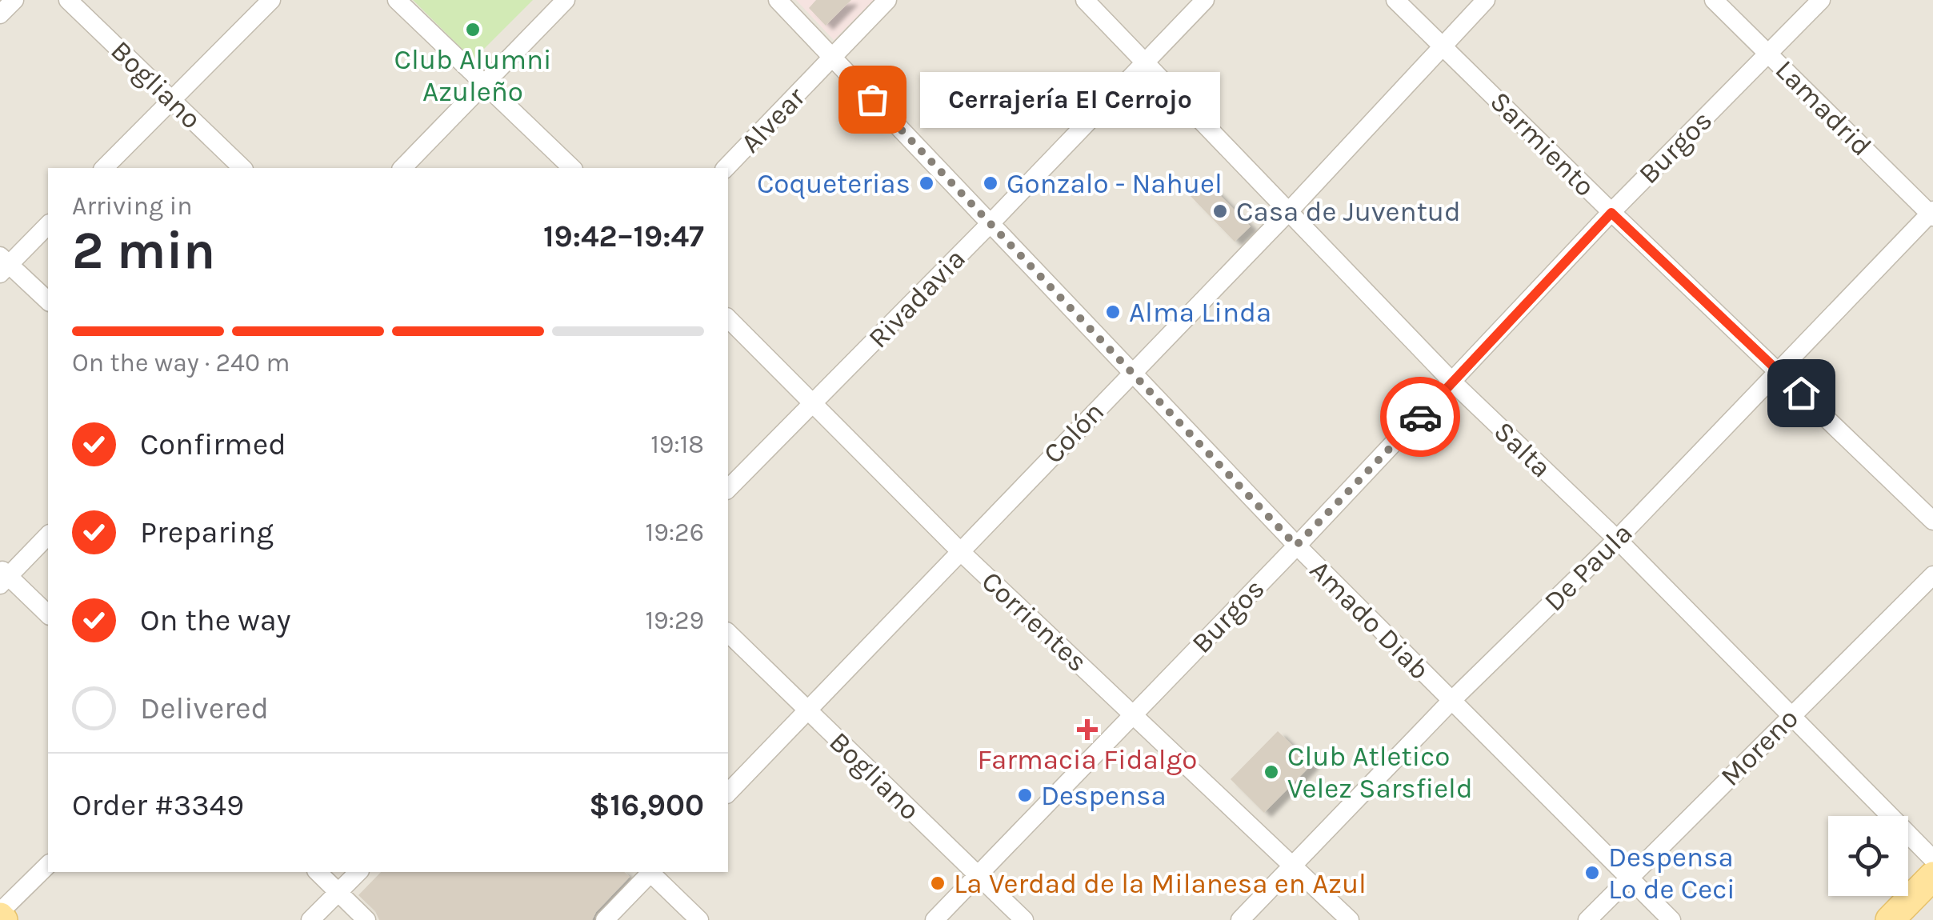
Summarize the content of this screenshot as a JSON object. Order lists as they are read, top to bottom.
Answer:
{
  "streets": {
    "street": [
      "Bogliano",
      "Lamadrid",
      "Alvear",
      "Sarmiento",
      "Burgos",
      "Rivadavia",
      "Colón",
      "Salta",
      "De Paula",
      "Amado Diab",
      "Corrientes",
      "Moreno"
    ]
  },
  "crossings": [
    ["Bogliano", "Burgos"],
    ["Bogliano", "Colón"],
    ["Lamadrid", "Burgos"],
    ["Lamadrid", "De Paula"],
    ["Alvear", "Amado Diab"],
    ["Sarmiento", "Burgos"],
    ["Sarmiento", "Colón"],
    ["Sarmiento", "De Paula"],
    ["Burgos", "Salta"],
    ["Burgos", "Amado Diab"],
    ["Burgos", "Corrientes"],
    ["Rivadavia", "Salta"],
    ["Rivadavia", "Amado Diab"],
    ["Rivadavia", "Corrientes"],
    ["Colón", "Salta"],
    ["Colón", "Amado Diab"],
    ["Colón", "Corrientes"],
    ["Salta", "De Paula"],
    ["Salta", "Moreno"],
    ["De Paula", "Amado Diab"],
    ["De Paula", "Corrientes"],
    ["Amado Diab", "Moreno"]
  ],
  "places": {
    "other": [
      "Club Alumni Azuleño",
      "Cerrajería El Cerrojo",
      "Coqueterias",
      "Gonzalo - Nahuel",
      "Casa de Juventud",
      "Alma Linda",
      "Club Atletico Velez Sarsfield",
      "Despensa",
      "Despensa Lo de Ceci",
      "La Verdad de la Milanesa en Azul"
    ],
    "health": ["Farmacia Fidalgo"]
  },
  "page": {
    "bubble": "Cerrajería El Cerrojo",
    "heading": ["2 min", "Arriving in", "19:42–19:47"],
    "panel": ["Order #3349", "$16,900"],
    "bar": "On the way · 240 m",
    "list": [
      ["Confirmed", "19:18"],
      ["Preparing", "19:26"],
      ["On the way", "19:29"],
      "Delivered"
    ]
  }
}
